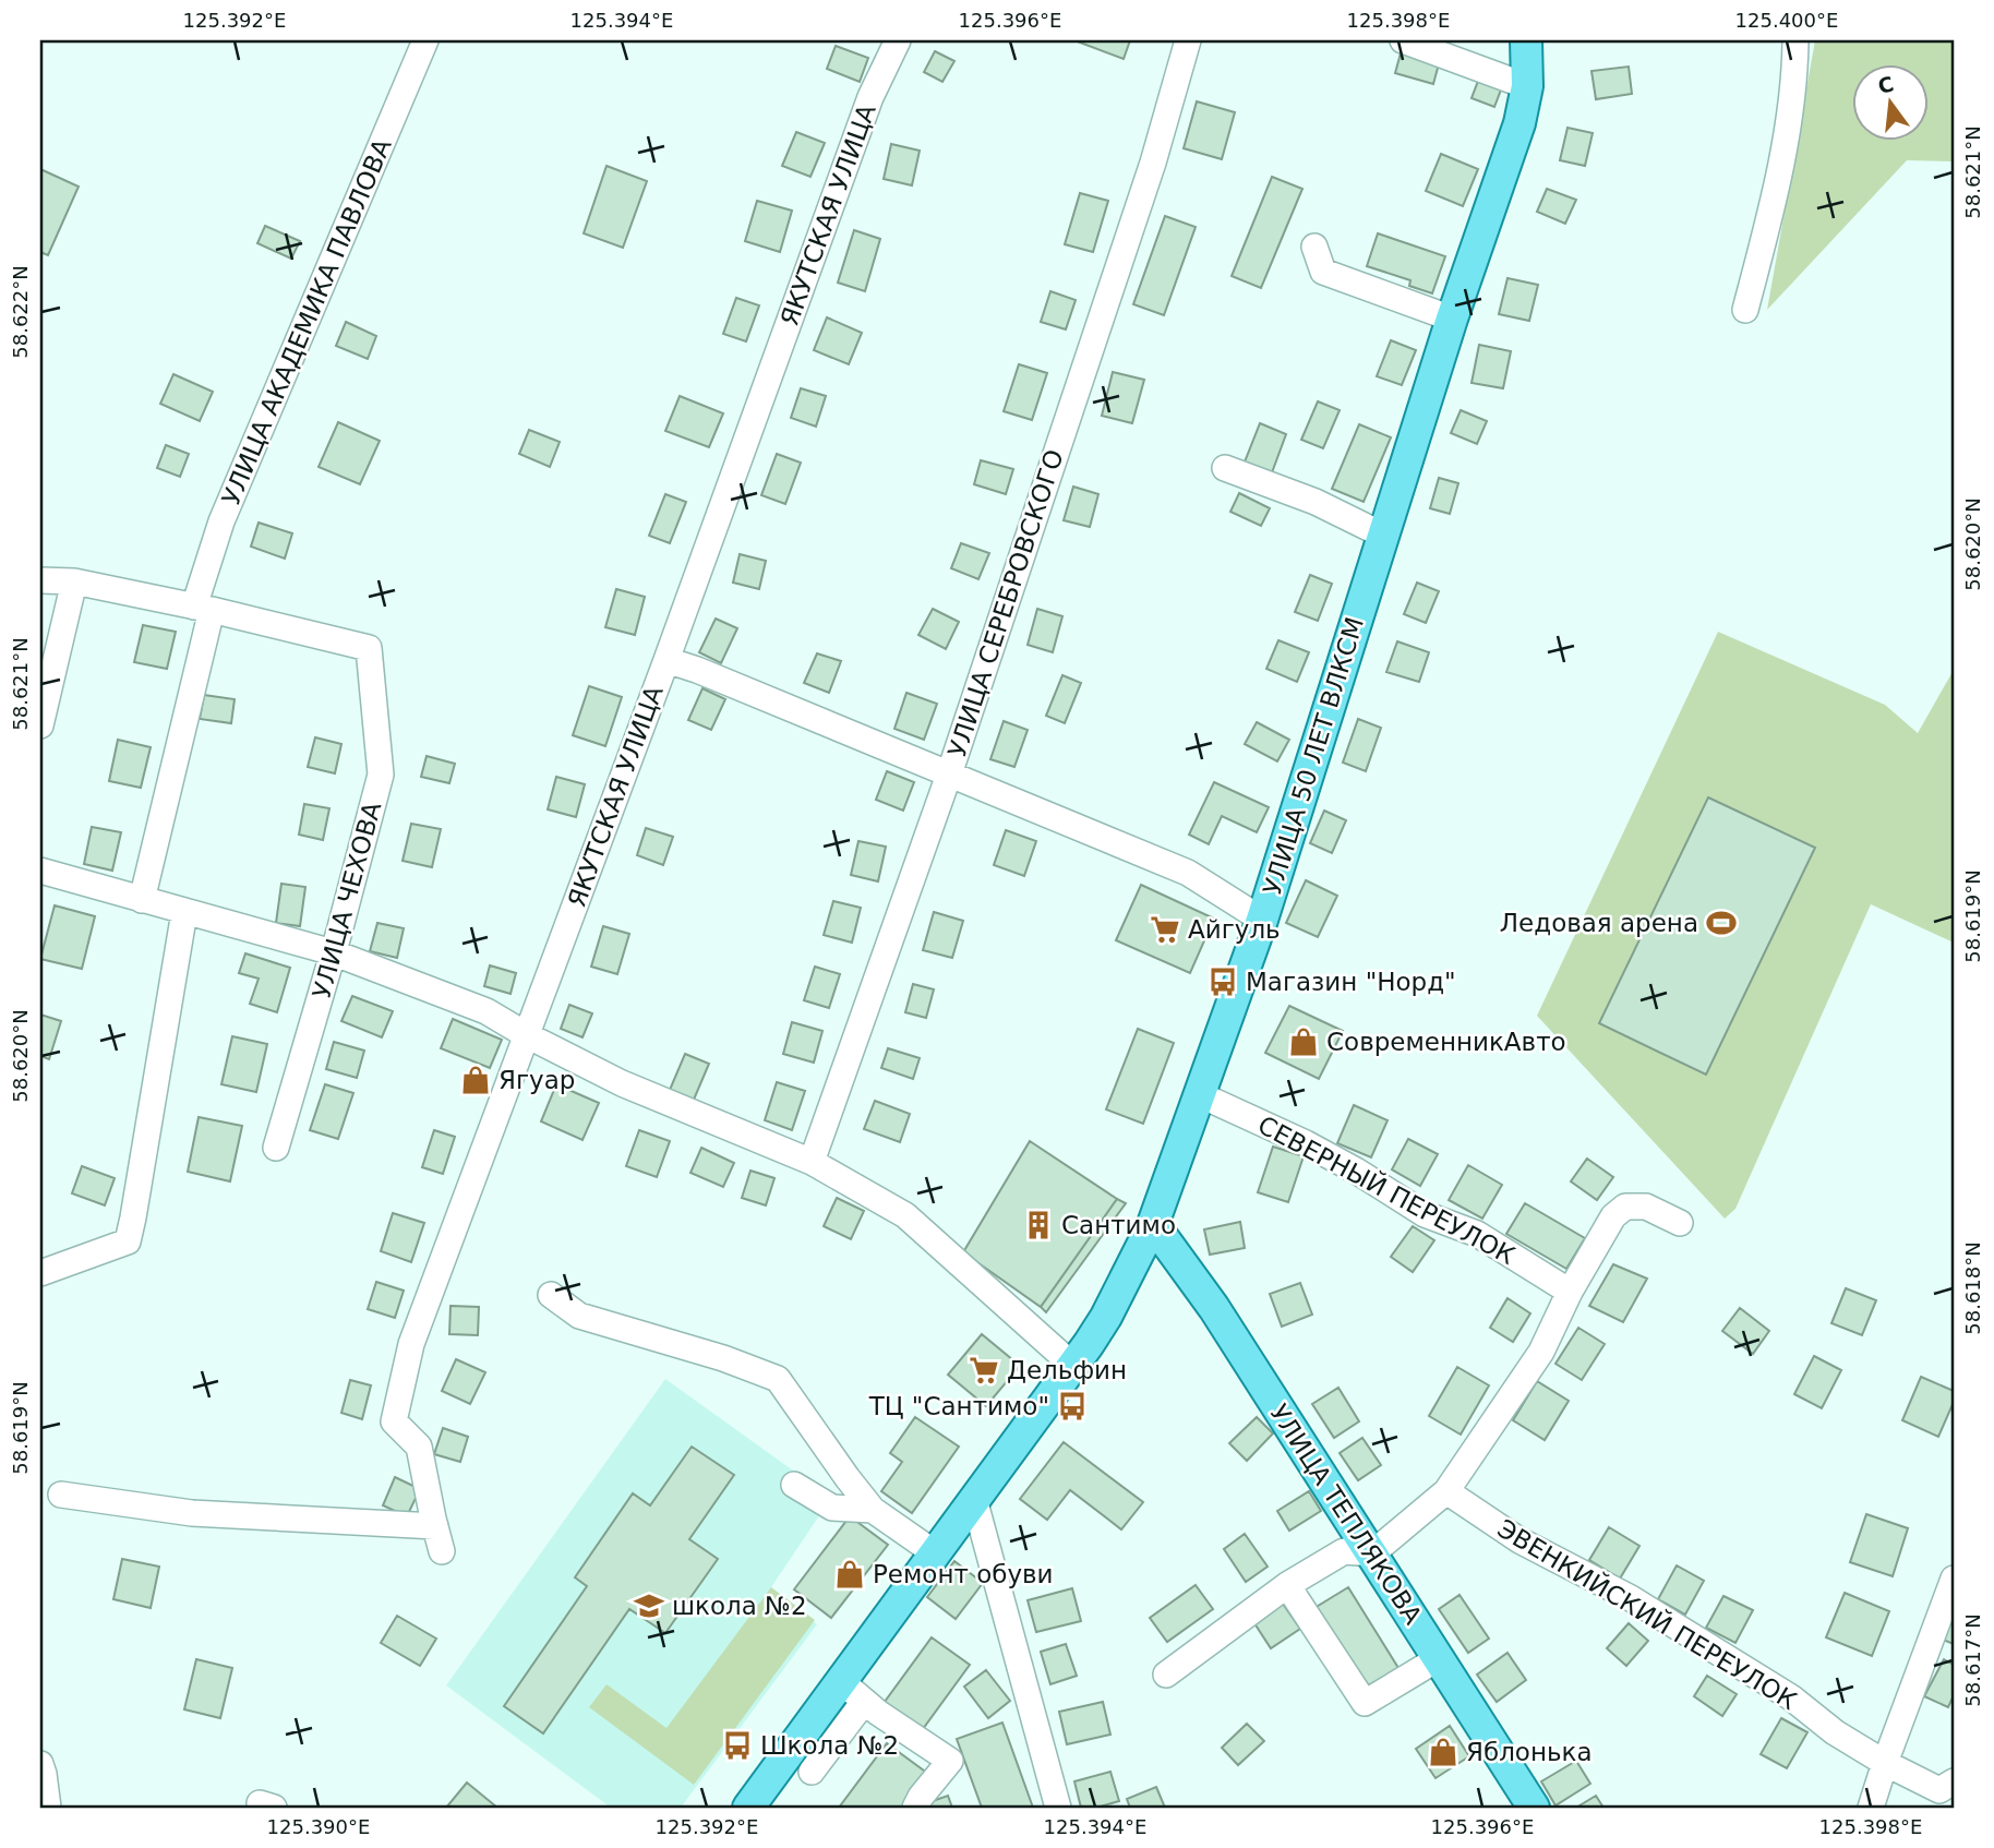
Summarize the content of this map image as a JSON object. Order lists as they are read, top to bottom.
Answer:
{
  "streets": {
    "main road": ["УЛИЦА 50 ЛЕТ ВЛКСМ", "УЛИЦА ТЕПЛЯКОВА"],
    "street": [
      "ЯКУТСКАЯ УЛИЦА",
      "УЛИЦА АКАДЕМИКА ПАВЛОВА",
      "УЛИЦА СЕРЕБРОВСКОГО",
      "УЛИЦА ЧЕХОВА",
      "СЕВЕРНЫЙ ПЕРЕУЛОК",
      "ЭВЕНКИЙСКИЙ ПЕРЕУЛОК"
    ]
  },
  "crossings": [
    ["УЛИЦА АКАДЕМИКА ПАВЛОВА", "УЛИЦА ЧЕХОВА"],
    ["УЛИЦА 50 ЛЕТ ВЛКСМ", "СЕВЕРНЫЙ ПЕРЕУЛОК"],
    ["УЛИЦА 50 ЛЕТ ВЛКСМ", "УЛИЦА ТЕПЛЯКОВА"]
  ],
  "places": {
    "sports": ["Ледовая арена"],
    "supermarket": ["Айгуль", "Дельфин"],
    "bus stop": ["Магазин \"Норд\"", "ТЦ \"Сантимо\"", "Школа №2"],
    "shop": [
      "СовременникАвто",
      "Ягуар",
      "Ремонт обуви",
      "Яблонька"
    ],
    "building": ["Сантимо"],
    "school or university": ["школа №2"]
  },
  "north": "top",
  "coordinates": [
    "125.392°E",
    "125.394°E",
    "125.396°E",
    "125.398°E",
    "125.400°E",
    "58.621°N",
    "58.622°N",
    "58.620°N",
    "58.619°N",
    "58.618°N",
    "58.617°N",
    "125.390°E"
  ]
}
